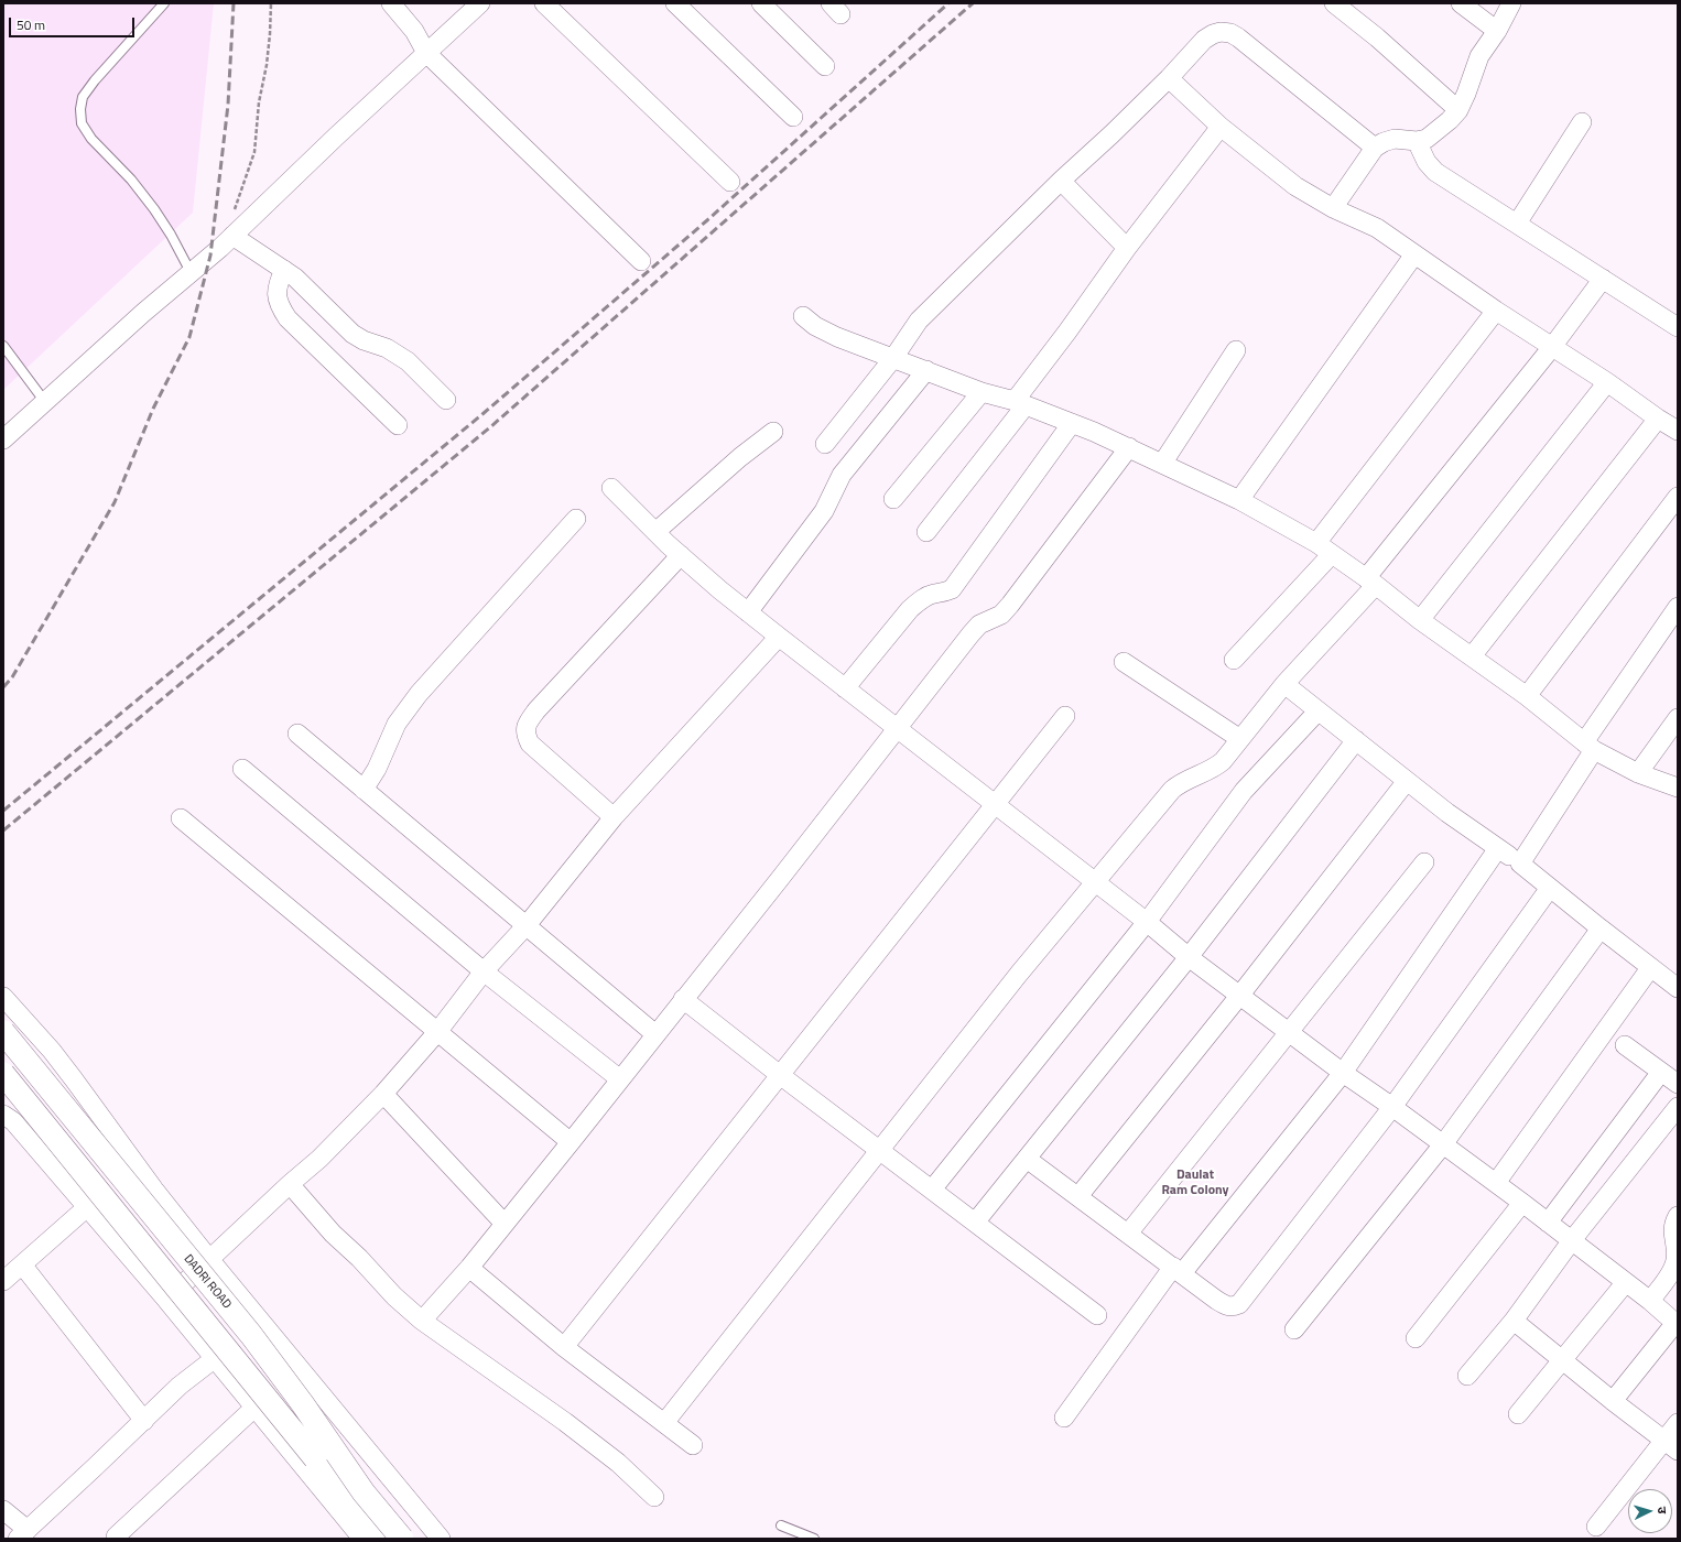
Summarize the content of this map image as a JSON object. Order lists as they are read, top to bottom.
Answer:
{
  "streets": {
    "street": ["DADRI ROAD"]
  },
  "districts": ["Daulat Ram Colony"],
  "scale_bar": "50 m",
  "north": "right"
}
